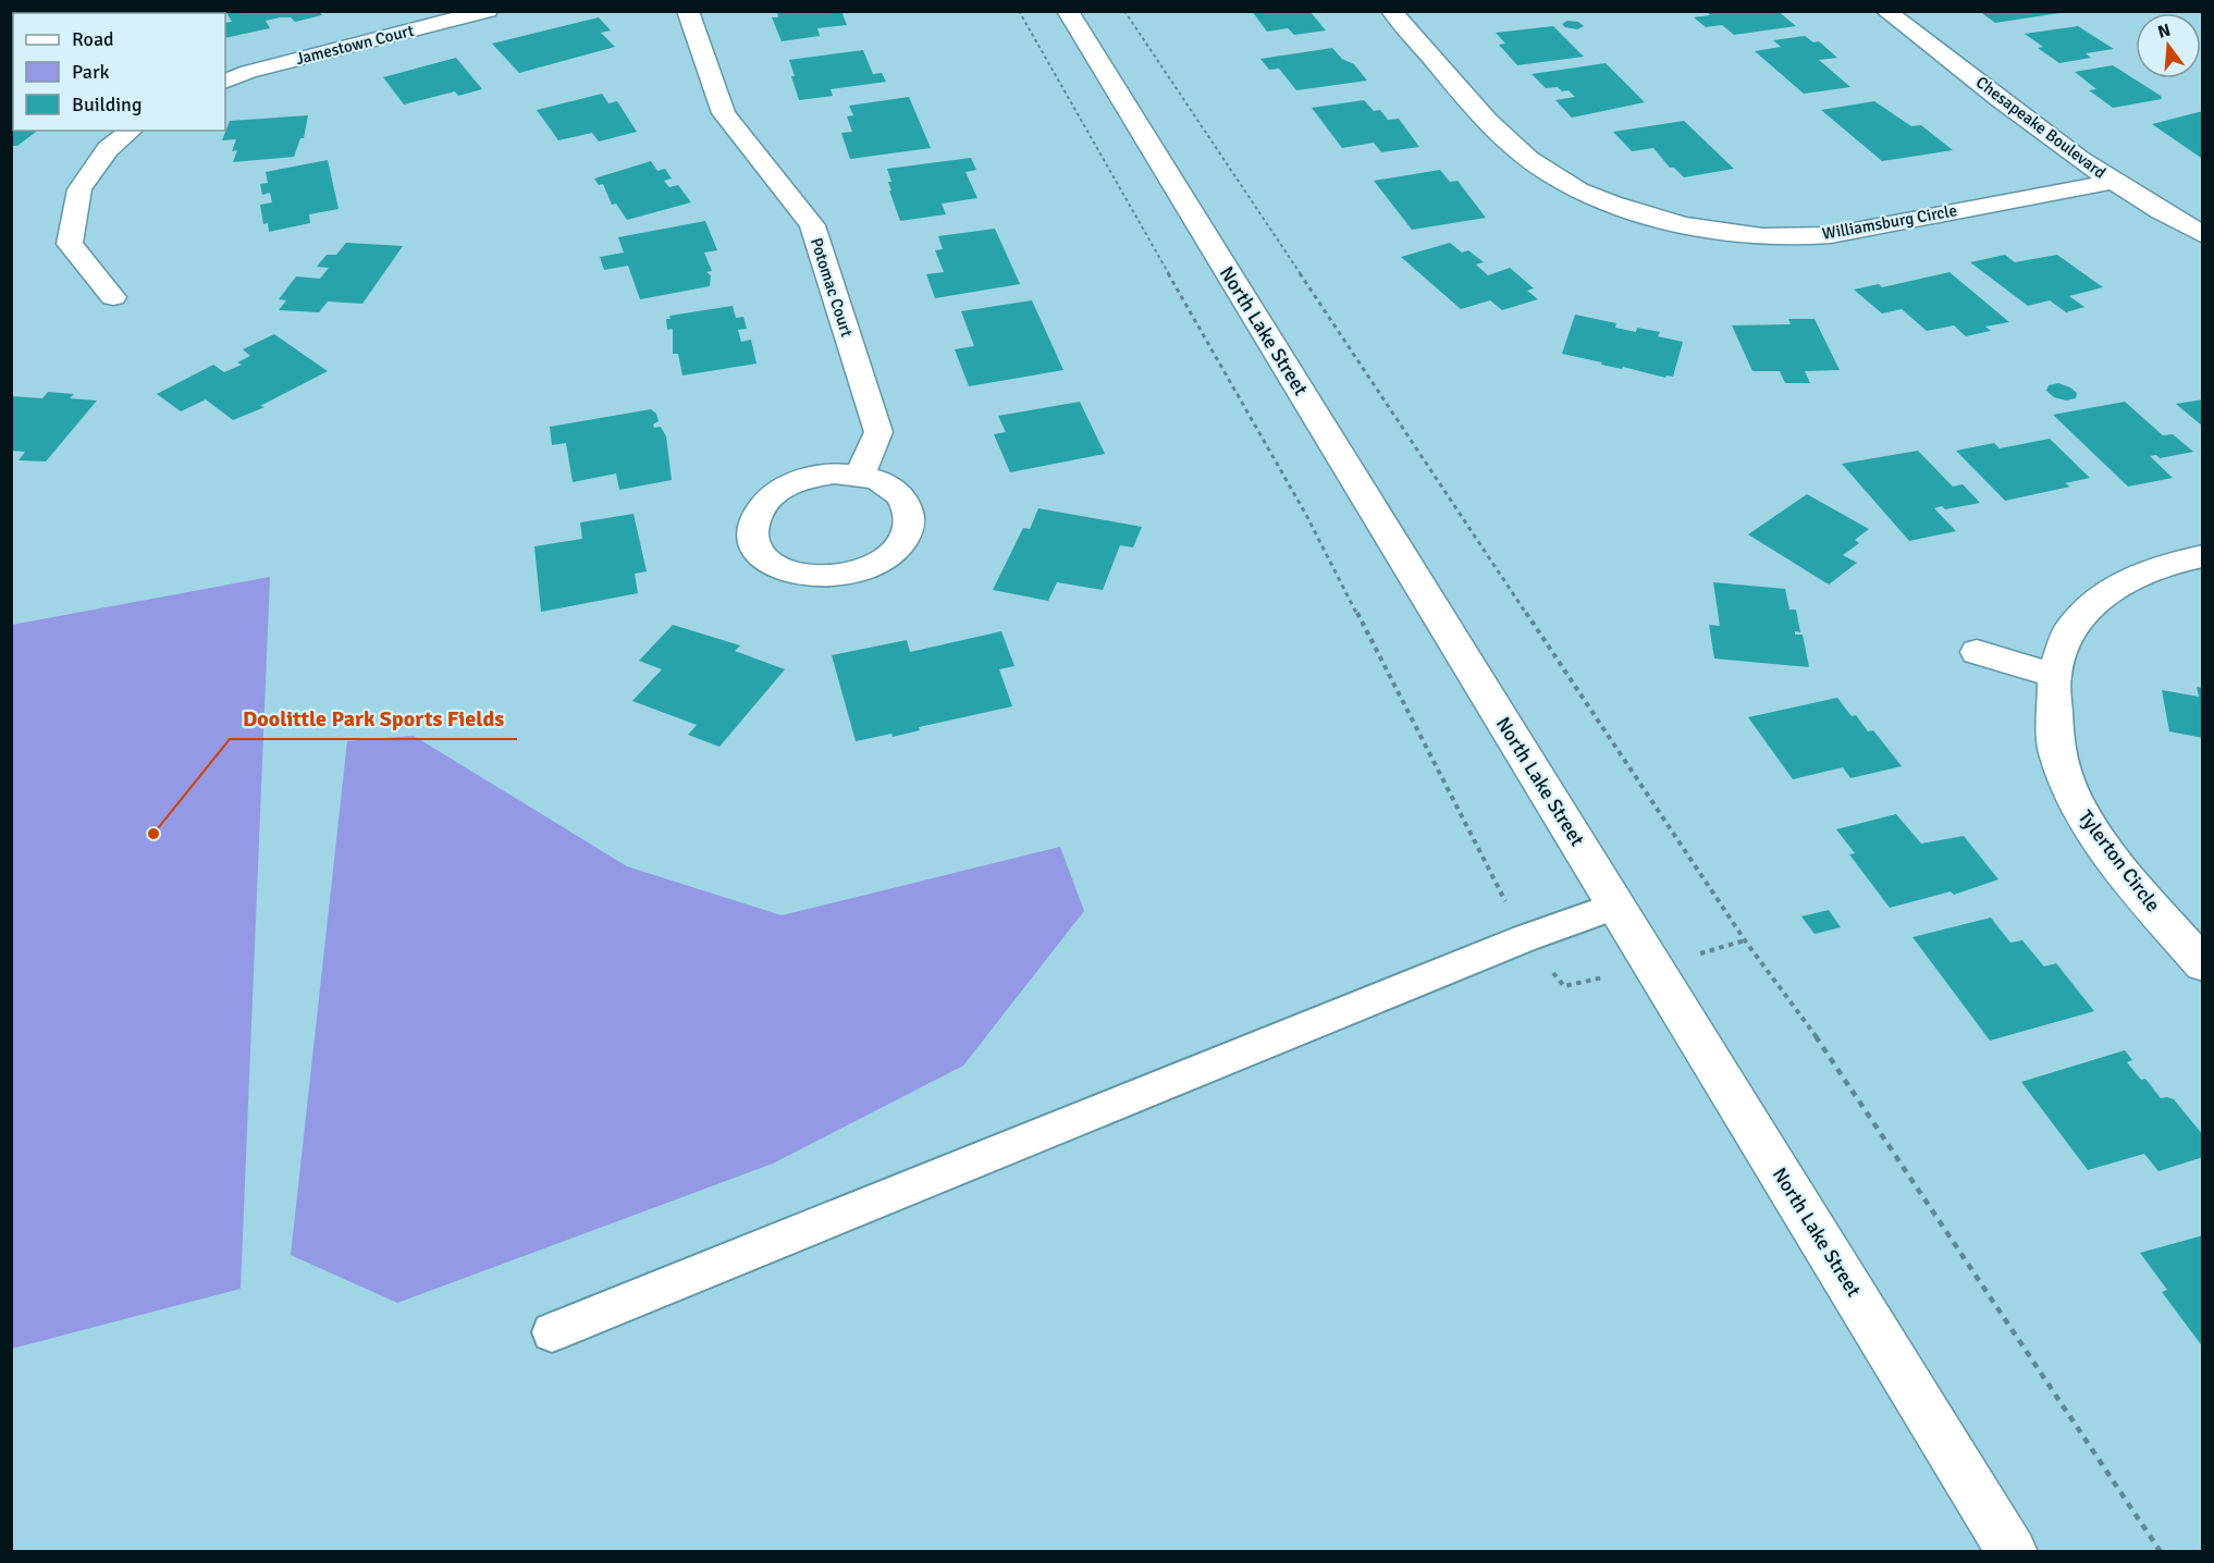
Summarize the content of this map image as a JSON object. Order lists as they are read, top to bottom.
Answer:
{
  "streets": {
    "street": [
      "Jamestown Court",
      "Chesapeake Boulevard",
      "Williamsburg Circle",
      "Potomac Court",
      "North Lake Street",
      "Tylerton Circle"
    ]
  },
  "crossings": [
    ["Chesapeake Boulevard", "Williamsburg Circle"]
  ],
  "places": ["Doolittle Park Sports Fields"],
  "legend": ["Road", "Park", "Building"],
  "north": "top"
}
